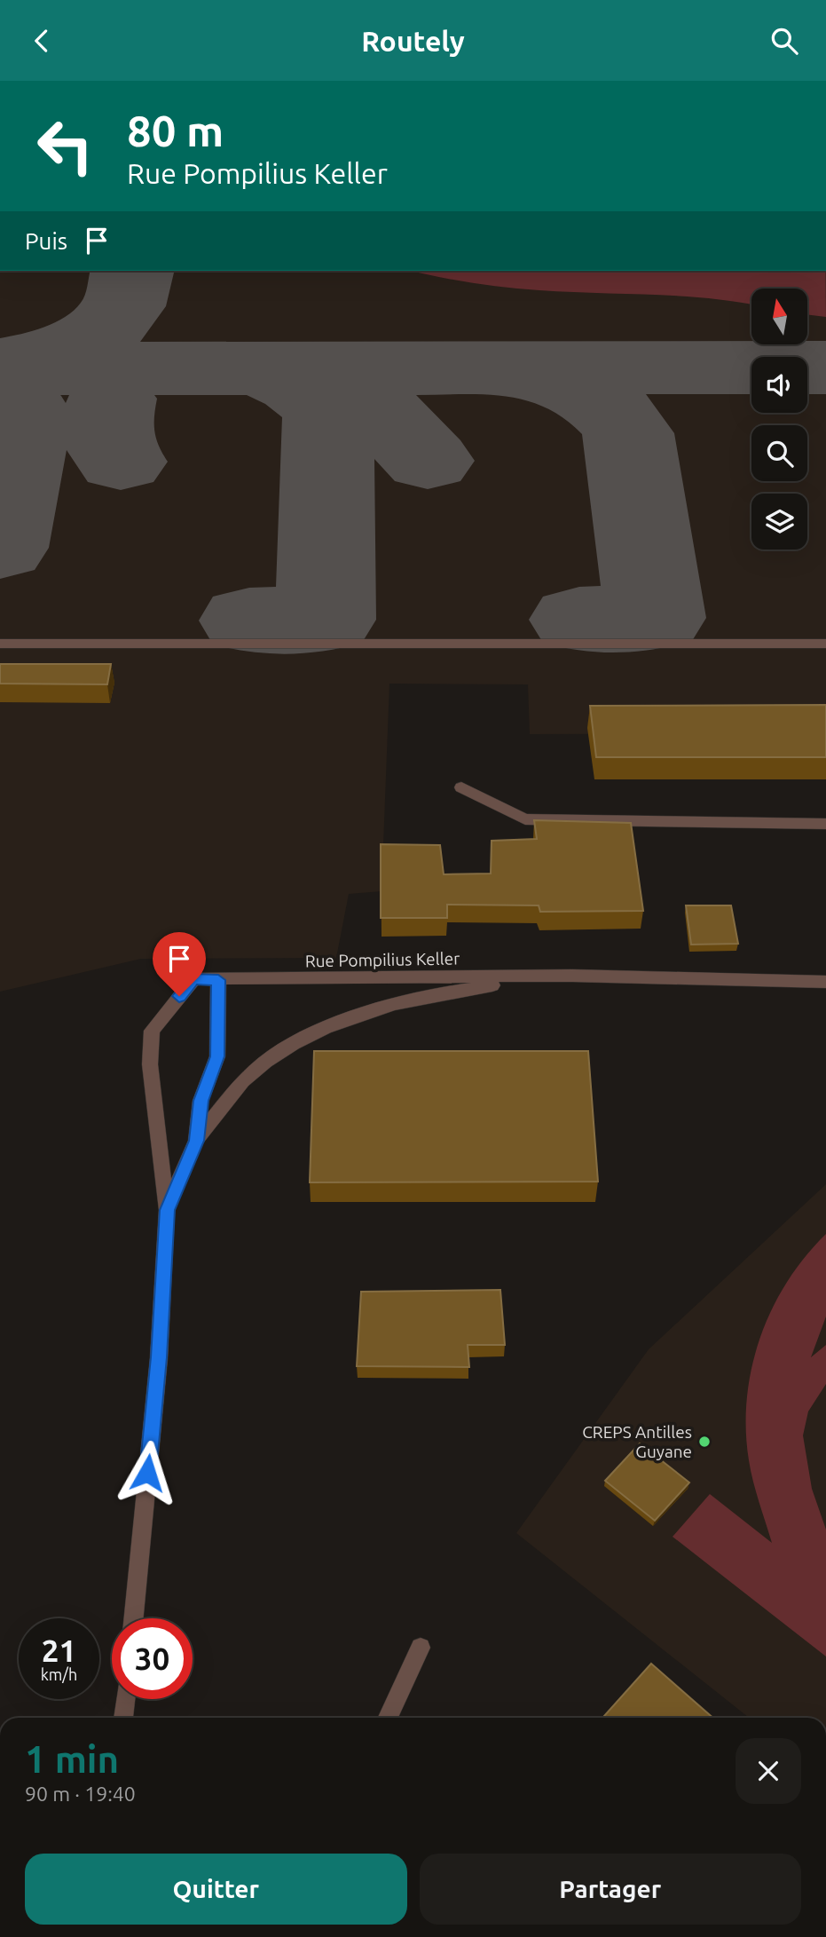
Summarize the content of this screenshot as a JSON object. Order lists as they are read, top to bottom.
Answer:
{
  "streets": {
    "street": ["Rue Pompilius Keller"]
  },
  "places": ["CREPS Antilles Guyane"],
  "north": "top",
  "page": {
    "header": "Routely",
    "turn": ["80 m", "Rue Pompilius Keller"],
    "then": "Puis",
    "speed": "21 km/h",
    "limit": "30",
    "heading": ["1 min", "90 m · 19:40"],
    "buttons": ["Quitter", "Partager"]
  }
}
